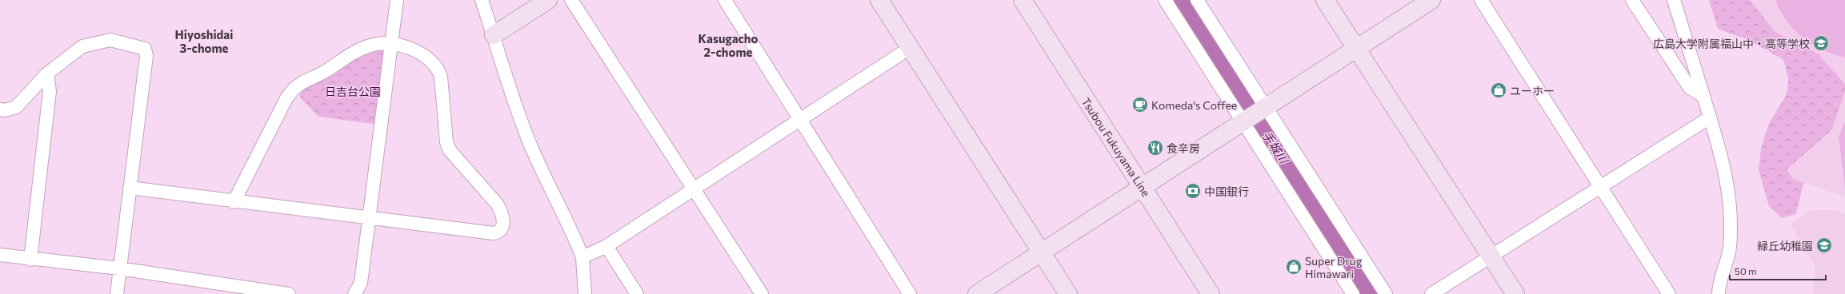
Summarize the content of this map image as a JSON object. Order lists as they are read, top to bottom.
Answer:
{
  "streets": {
    "street": ["Tsubou Fukuyama Line"]
  },
  "districts": ["Hiyoshidai 3-chome", "Kasugacho 2-chome"],
  "water": ["手城川"],
  "parks": ["日吉台公園"],
  "places": {
    "school or university": ["広島大学附属福山中・高等学校", "緑丘幼稚園"],
    "shop": ["ユーホー", "Super Drug Himawari"],
    "cafe": ["Komeda's Coffee"],
    "restaurant": ["食辛房"],
    "bank": ["中国銀行"]
  },
  "scale_bar": "50 m"
}
